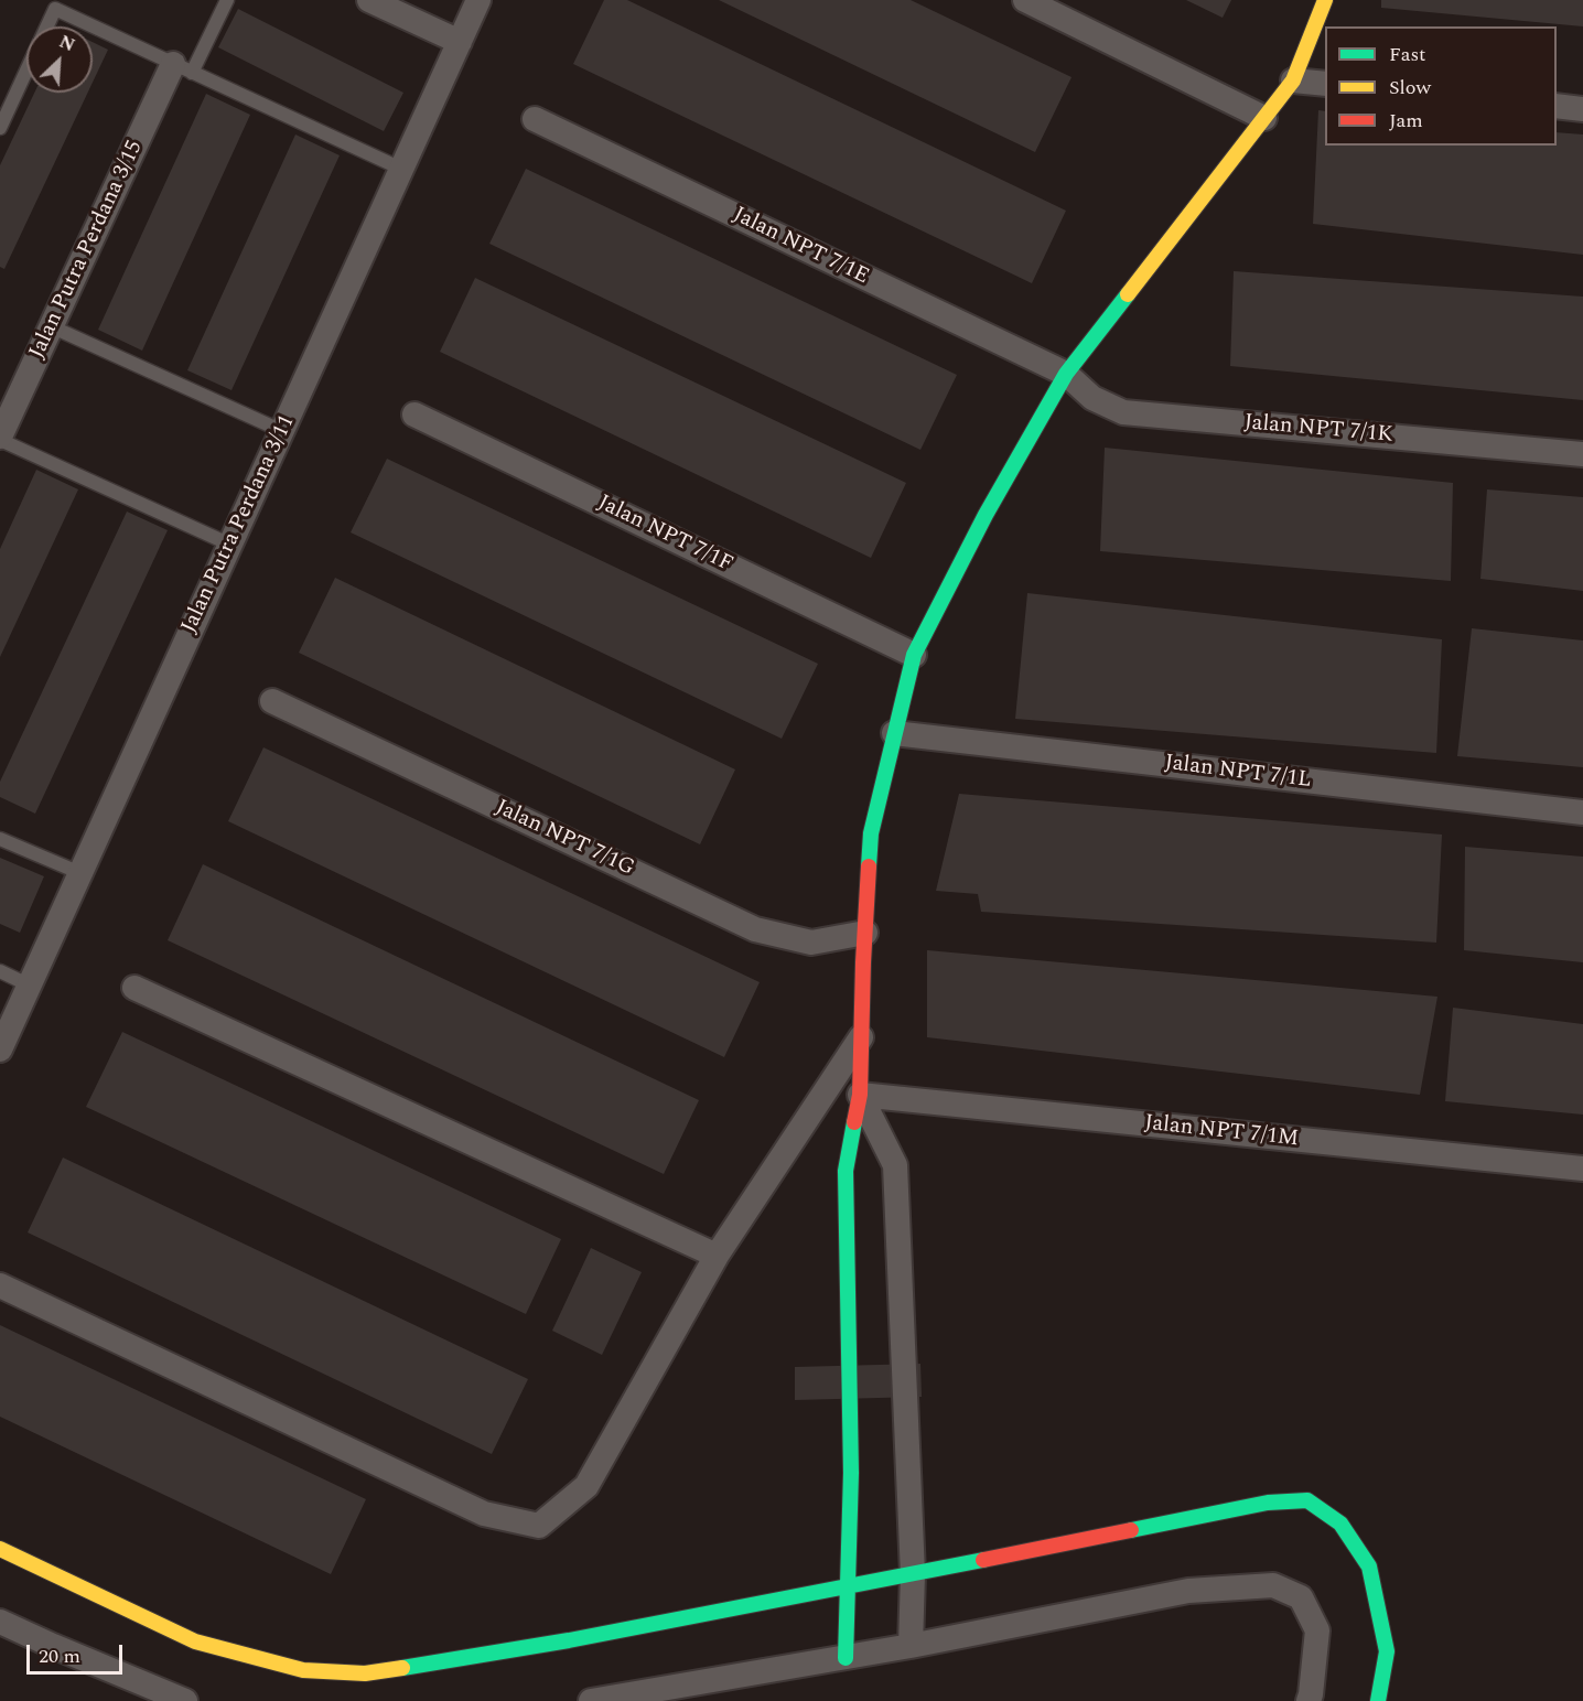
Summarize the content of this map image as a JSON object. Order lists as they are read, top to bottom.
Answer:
{
  "streets": {
    "street": [
      "Jalan NPT 7/1E",
      "Jalan Putra Perdana 3/15",
      "Jalan NPT 7/1K",
      "Jalan Putra Perdana 3/11",
      "Jalan NPT 7/1F",
      "Jalan NPT 7/1L",
      "Jalan NPT 7/1G",
      "Jalan NPT 7/1M"
    ]
  },
  "crossings": [
    ["Jalan NPT 7/1E", "Jalan NPT 7/1K"]
  ],
  "legend": ["Fast", "Slow", "Jam"],
  "scale_bar": "20 m",
  "north": "top right"
}
